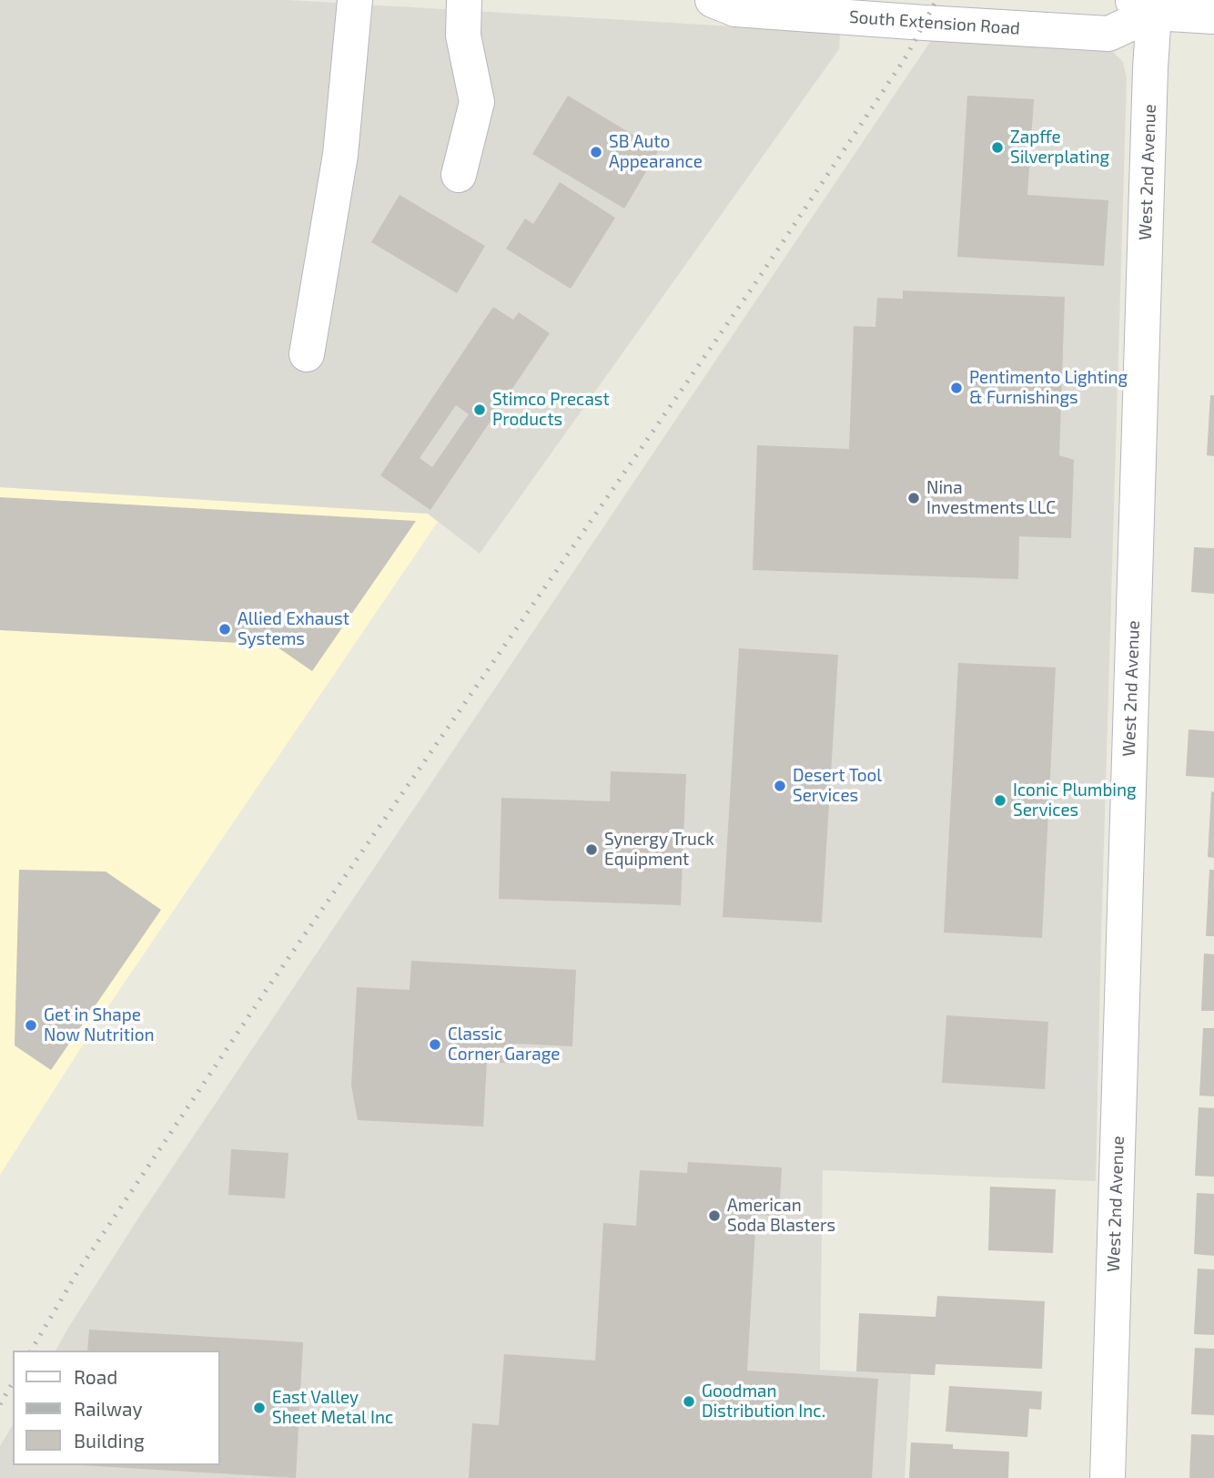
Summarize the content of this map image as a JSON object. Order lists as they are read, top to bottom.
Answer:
{
  "streets": {
    "street": ["South Extension Road", "West 2nd Avenue"]
  },
  "crossings": [
    ["South Extension Road", "West 2nd Avenue"]
  ],
  "places": [
    "Zapffe Silverplating",
    "SB Auto Appearance",
    "Pentimento Lighting & Furnishings",
    "Stimco Precast Products",
    "Nina Investments LLC",
    "Allied Exhaust Systems",
    "Desert Tool Services",
    "Iconic Plumbing Services",
    "Synergy Truck Equipment",
    "Get in Shape Now Nutrition",
    "Classic Corner Garage",
    "American Soda Blasters",
    "Goodman Distribution Inc.",
    "East Valley Sheet Metal Inc"
  ],
  "legend": ["Road", "Railway", "Building"]
}
